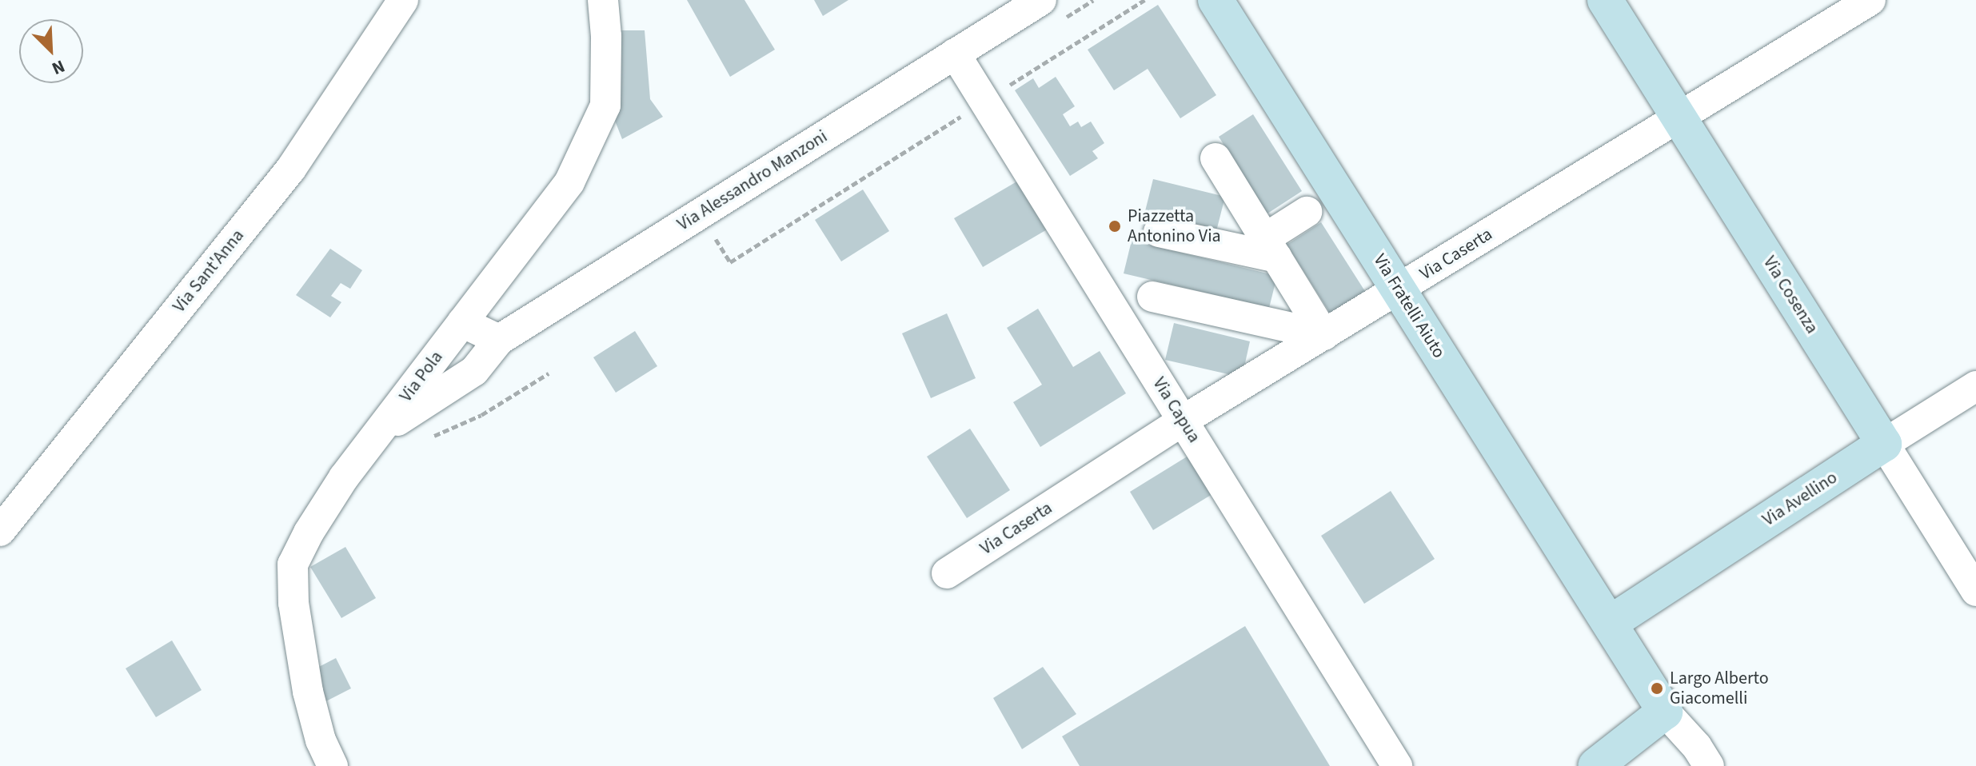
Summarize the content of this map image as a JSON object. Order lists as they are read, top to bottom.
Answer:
{
  "streets": {
    "main road": ["Via Cosenza", "Via Fratelli Aiuto", "Via Avellino"],
    "street": [
      "Via Alessandro Manzoni",
      "Via Caserta",
      "Via Sant'Anna",
      "Via Pola",
      "Via Capua"
    ]
  },
  "crossings": [
    ["Via Alessandro Manzoni", "Via Pola"],
    ["Via Alessandro Manzoni", "Via Capua"],
    ["Via Caserta", "Via Cosenza"],
    ["Via Caserta", "Via Fratelli Aiuto"],
    ["Via Caserta", "Via Capua"],
    ["Via Cosenza", "Via Avellino"],
    ["Via Fratelli Aiuto", "Via Avellino"]
  ],
  "places": ["Piazzetta Antonino Via", "Largo Alberto Giacomelli"],
  "north": "bottom right"
}
